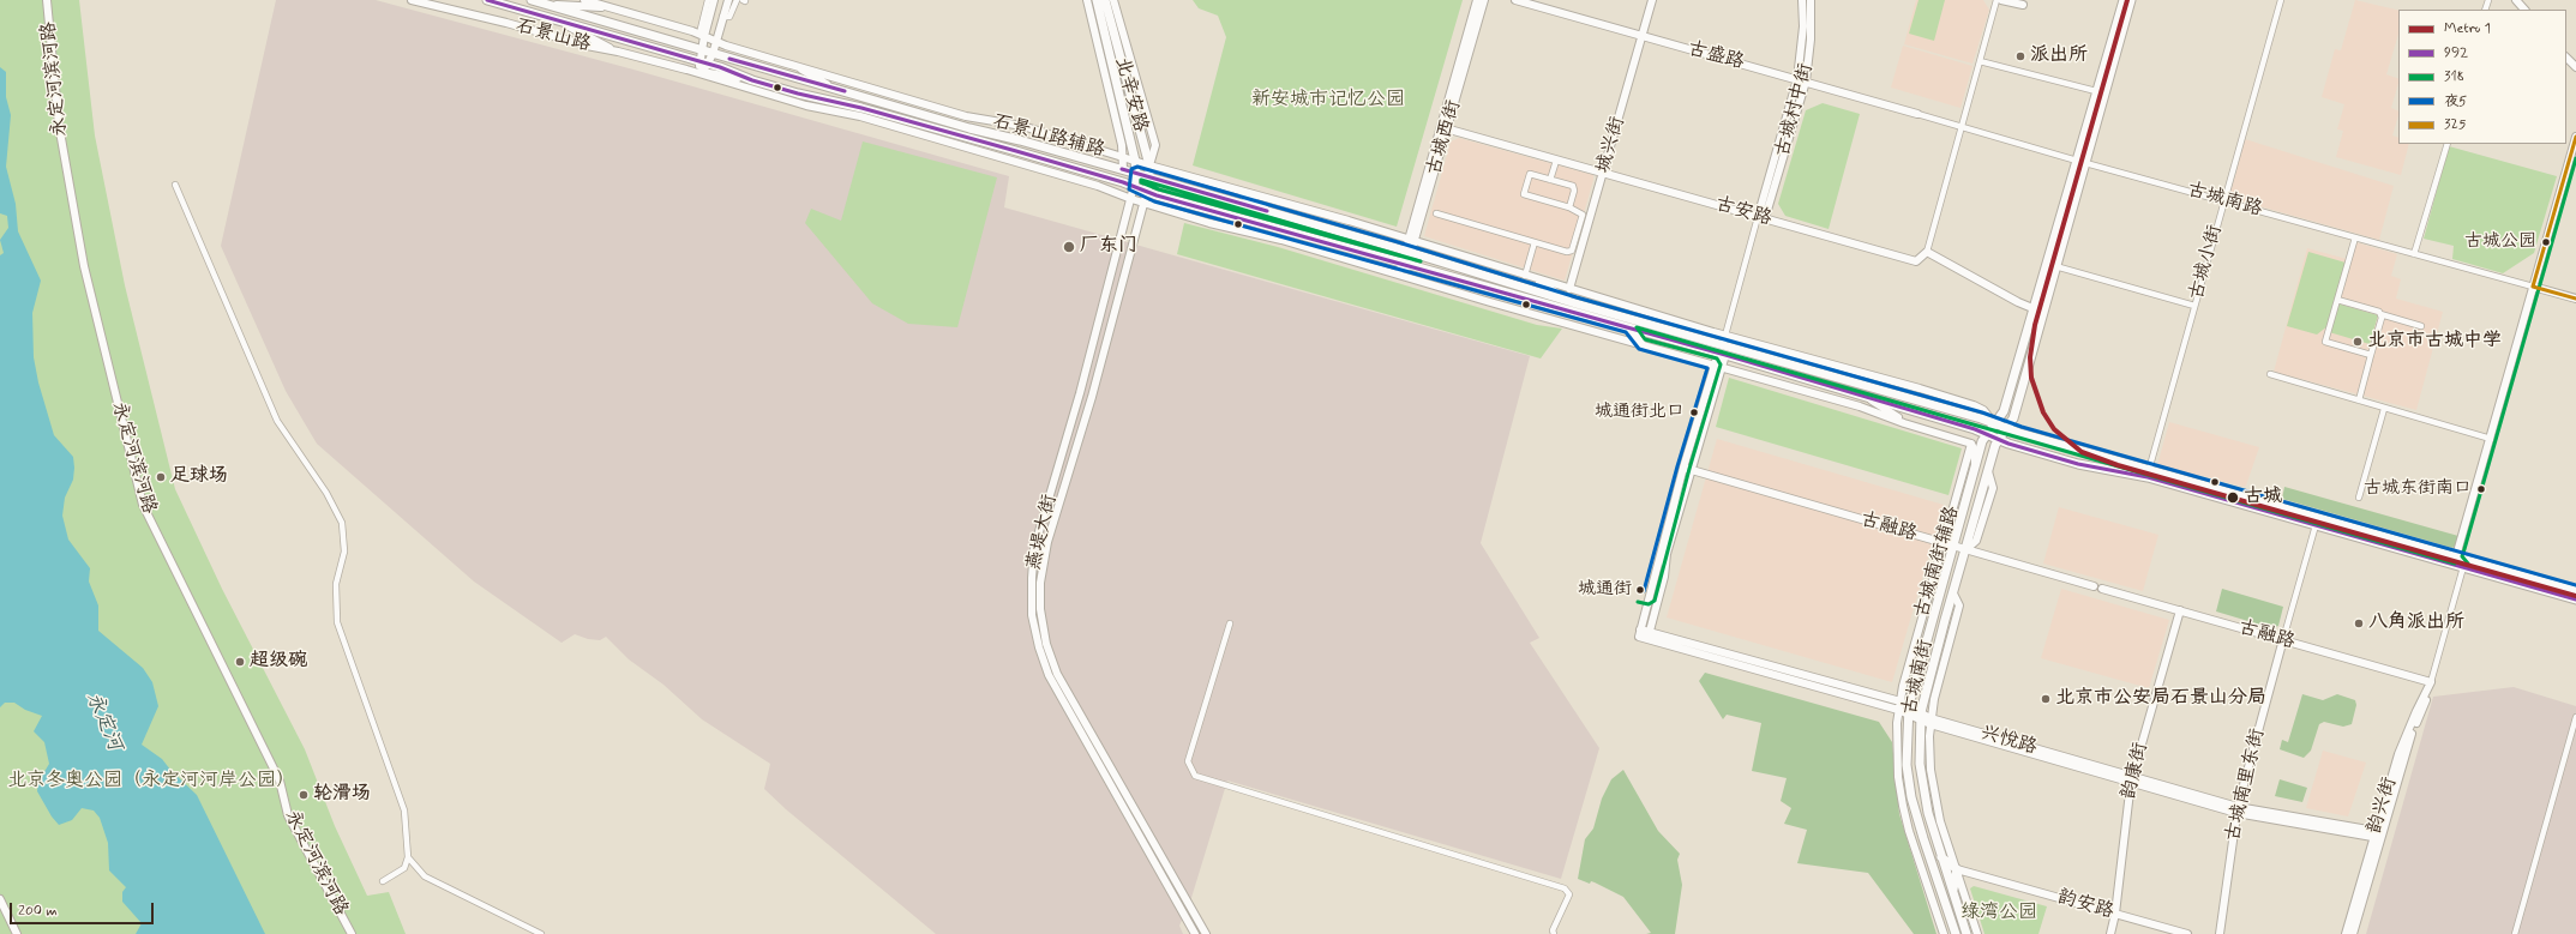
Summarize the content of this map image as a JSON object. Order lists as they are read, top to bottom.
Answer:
{
  "streets": {
    "main road": ["石景山路", "北辛安路", "古城南街"],
    "street": [
      "古盛路",
      "永定河滨河路",
      "古城村中街",
      "石景山路辅路",
      "古城西街",
      "城兴街",
      "古城南路",
      "古安路",
      "古城小街",
      "古融路",
      "燕堤大街",
      "古城南街辅路",
      "兴悦路",
      "韵康街",
      "古城南里东街",
      "韵兴街",
      "韵安路"
    ]
  },
  "crossings": [
    ["石景山路", "北辛安路"],
    ["石景山路", "石景山路辅路"],
    ["石景山路", "古城西街"],
    ["石景山路", "燕堤大街"],
    ["石景山路", "古城南街"],
    ["石景山路", "韵兴街"],
    ["古盛路", "古城村中街"],
    ["古盛路", "城兴街"],
    ["古盛路", "古城南路"],
    ["北辛安路", "石景山路辅路"],
    ["北辛安路", "燕堤大街"],
    ["古城村中街", "古安路"],
    ["石景山路辅路", "古城西街"],
    ["石景山路辅路", "城兴街"],
    ["石景山路辅路", "燕堤大街"],
    ["石景山路辅路", "古城南街辅路"],
    ["石景山路辅路", "古城南街"],
    ["古城西街", "古安路"],
    ["城兴街", "古安路"],
    ["古城南路", "古城小街"],
    ["古城南路", "古城南街"],
    ["古融路", "古城南街辅路"],
    ["古融路", "古城南街"],
    ["古融路", "韵康街"],
    ["古融路", "古城南里东街"],
    ["古融路", "韵兴街"],
    ["古城南街辅路", "古城南街"],
    ["古城南街辅路", "兴悦路"],
    ["古城南街辅路", "韵安路"],
    ["古城南街", "兴悦路"],
    ["兴悦路", "韵康街"],
    ["兴悦路", "古城南里东街"],
    ["兴悦路", "韵兴街"],
    ["韵康街", "韵安路"]
  ],
  "water": ["永定河"],
  "parks": ["新安城市记忆公园", "北京冬奥公园（永定河河岸公园）", "绿湾公园"],
  "places": [
    "派出所",
    "古城公园",
    "厂东门",
    "北京市古城中学",
    "城通街北口",
    "足球场",
    "古城东街南口",
    "古城",
    "城通街",
    "八角派出所",
    "超级碗",
    "北京市公安局石景山分局",
    "轮滑场"
  ],
  "lines": [
    "metro line 1",
    "transit line 992",
    "transit line 325",
    "transit line 318",
    "transit line 夜5"
  ],
  "legend": [
    "Metro 1",
    "992",
    "318",
    "夜5",
    "325"
  ],
  "scale_bar": "200 m"
}
